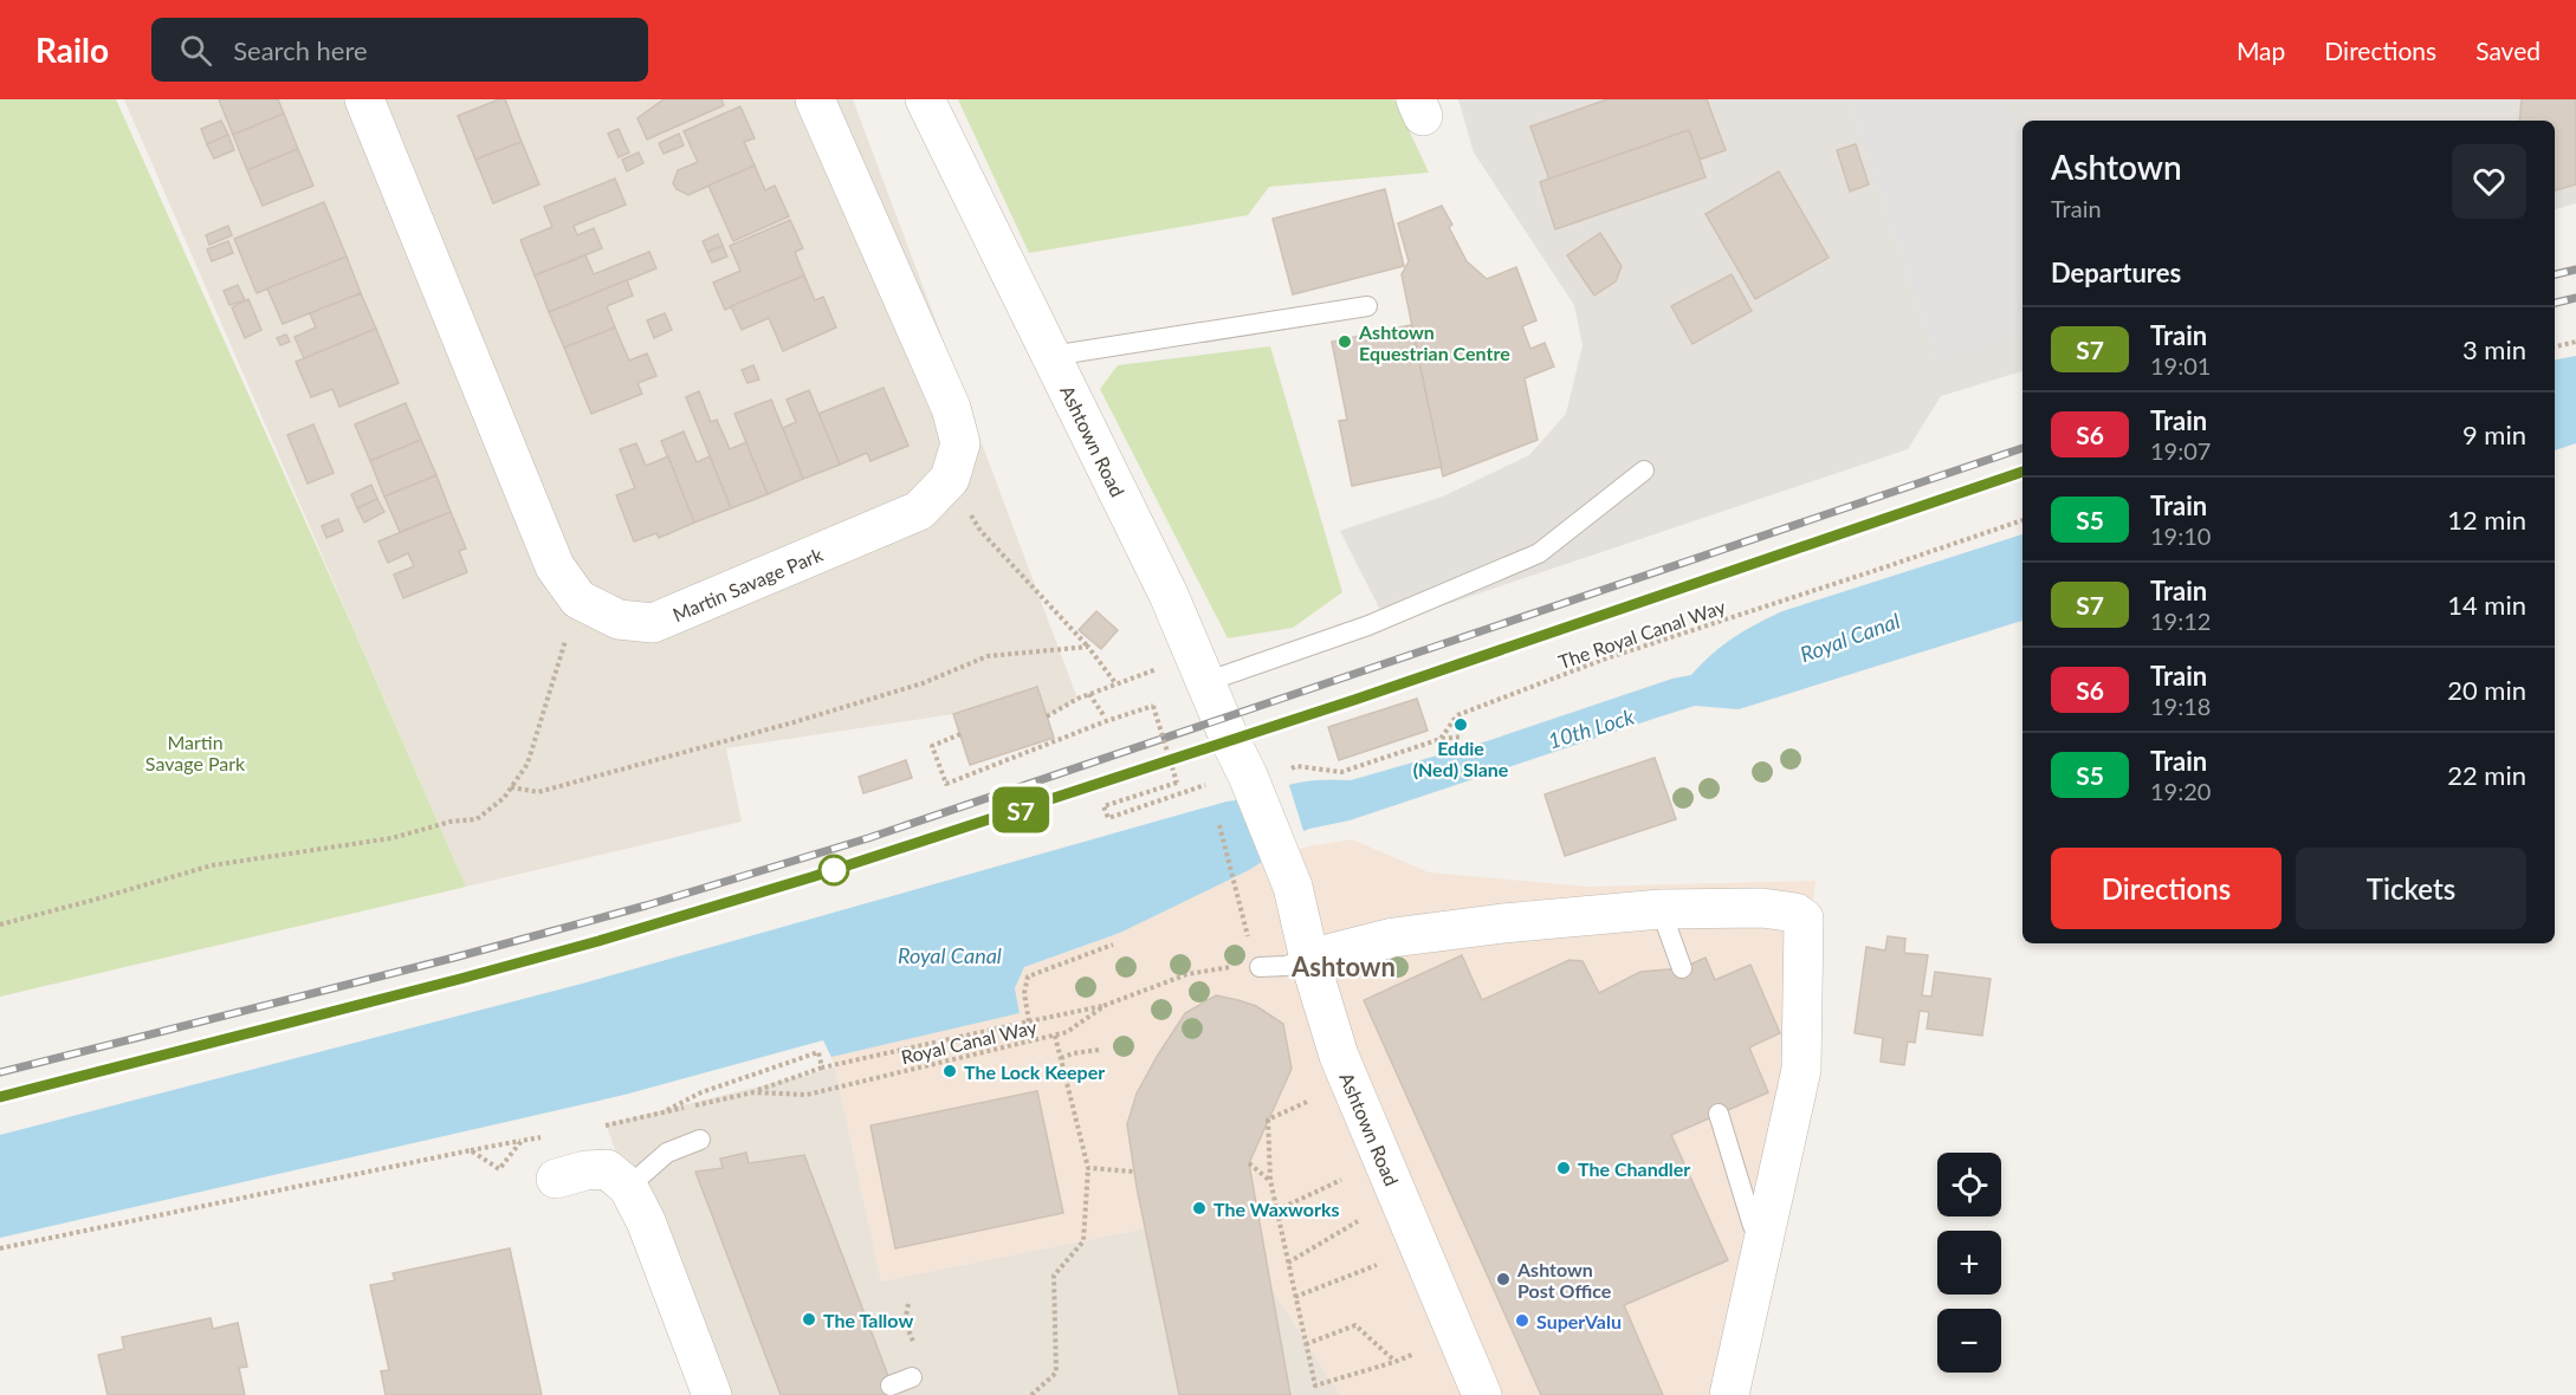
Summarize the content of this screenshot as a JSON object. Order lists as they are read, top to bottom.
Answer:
{
  "streets": {
    "street": ["Ashtown Road", "Martin Savage Park"],
    "path": ["The Royal Canal Way", "Royal Canal Way"]
  },
  "districts": ["Ashtown"],
  "water": ["Royal Canal", "10th Lock"],
  "parks": ["Martin Savage Park"],
  "places": [
    "Ashtown Equestrian Centre",
    "Eddie (Ned) Slane",
    "The Lock Keeper",
    "The Chandler",
    "The Waxworks",
    "Ashtown Post Office",
    "The Tallow",
    "SuperValu"
  ],
  "page": {
    "header": "Railo",
    "search": "Search here",
    "nav": ["Map", "Directions", "Saved"],
    "on_map": "S7",
    "heading": [
      ["Ashtown", "Train"],
      "Departures"
    ],
    "list": [
      {
        "mark": "S7",
        "name": "Train",
        "note": "19:01",
        "value": "3 min"
      },
      {
        "mark": "S6",
        "name": "Train",
        "note": "19:07",
        "value": "9 min"
      },
      {
        "mark": "S5",
        "name": "Train",
        "note": "19:10",
        "value": "12 min"
      },
      {
        "mark": "S7",
        "name": "Train",
        "note": "19:12",
        "value": "14 min"
      },
      {
        "mark": "S6",
        "name": "Train",
        "note": "19:18",
        "value": "20 min"
      },
      {
        "mark": "S5",
        "name": "Train",
        "note": "19:20",
        "value": "22 min"
      }
    ],
    "buttons": ["Directions", "Tickets"],
    "map_buttons": ["+", "−"]
  }
}
